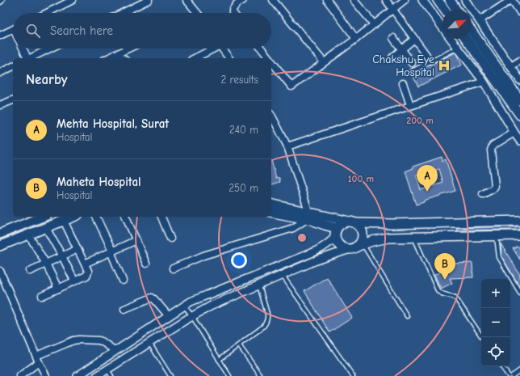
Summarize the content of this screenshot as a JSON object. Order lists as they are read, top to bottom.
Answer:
{
  "places": {
    "hospital": ["Chakshu Eye Hospital"]
  },
  "north": "top right",
  "page": {
    "search": "Search here",
    "heading": ["Nearby", "2 results"],
    "list": [
      {
        "mark": "A",
        "name": "Mehta Hospital, Surat",
        "note": "Hospital",
        "value": "240 m"
      },
      {
        "mark": "B",
        "name": "Maheta Hospital",
        "note": "Hospital",
        "value": "250 m"
      }
    ],
    "pins": ["A", "B"],
    "map_buttons": ["+", "−"]
  },
  "rings": ["200 m", "100 m"]
}
